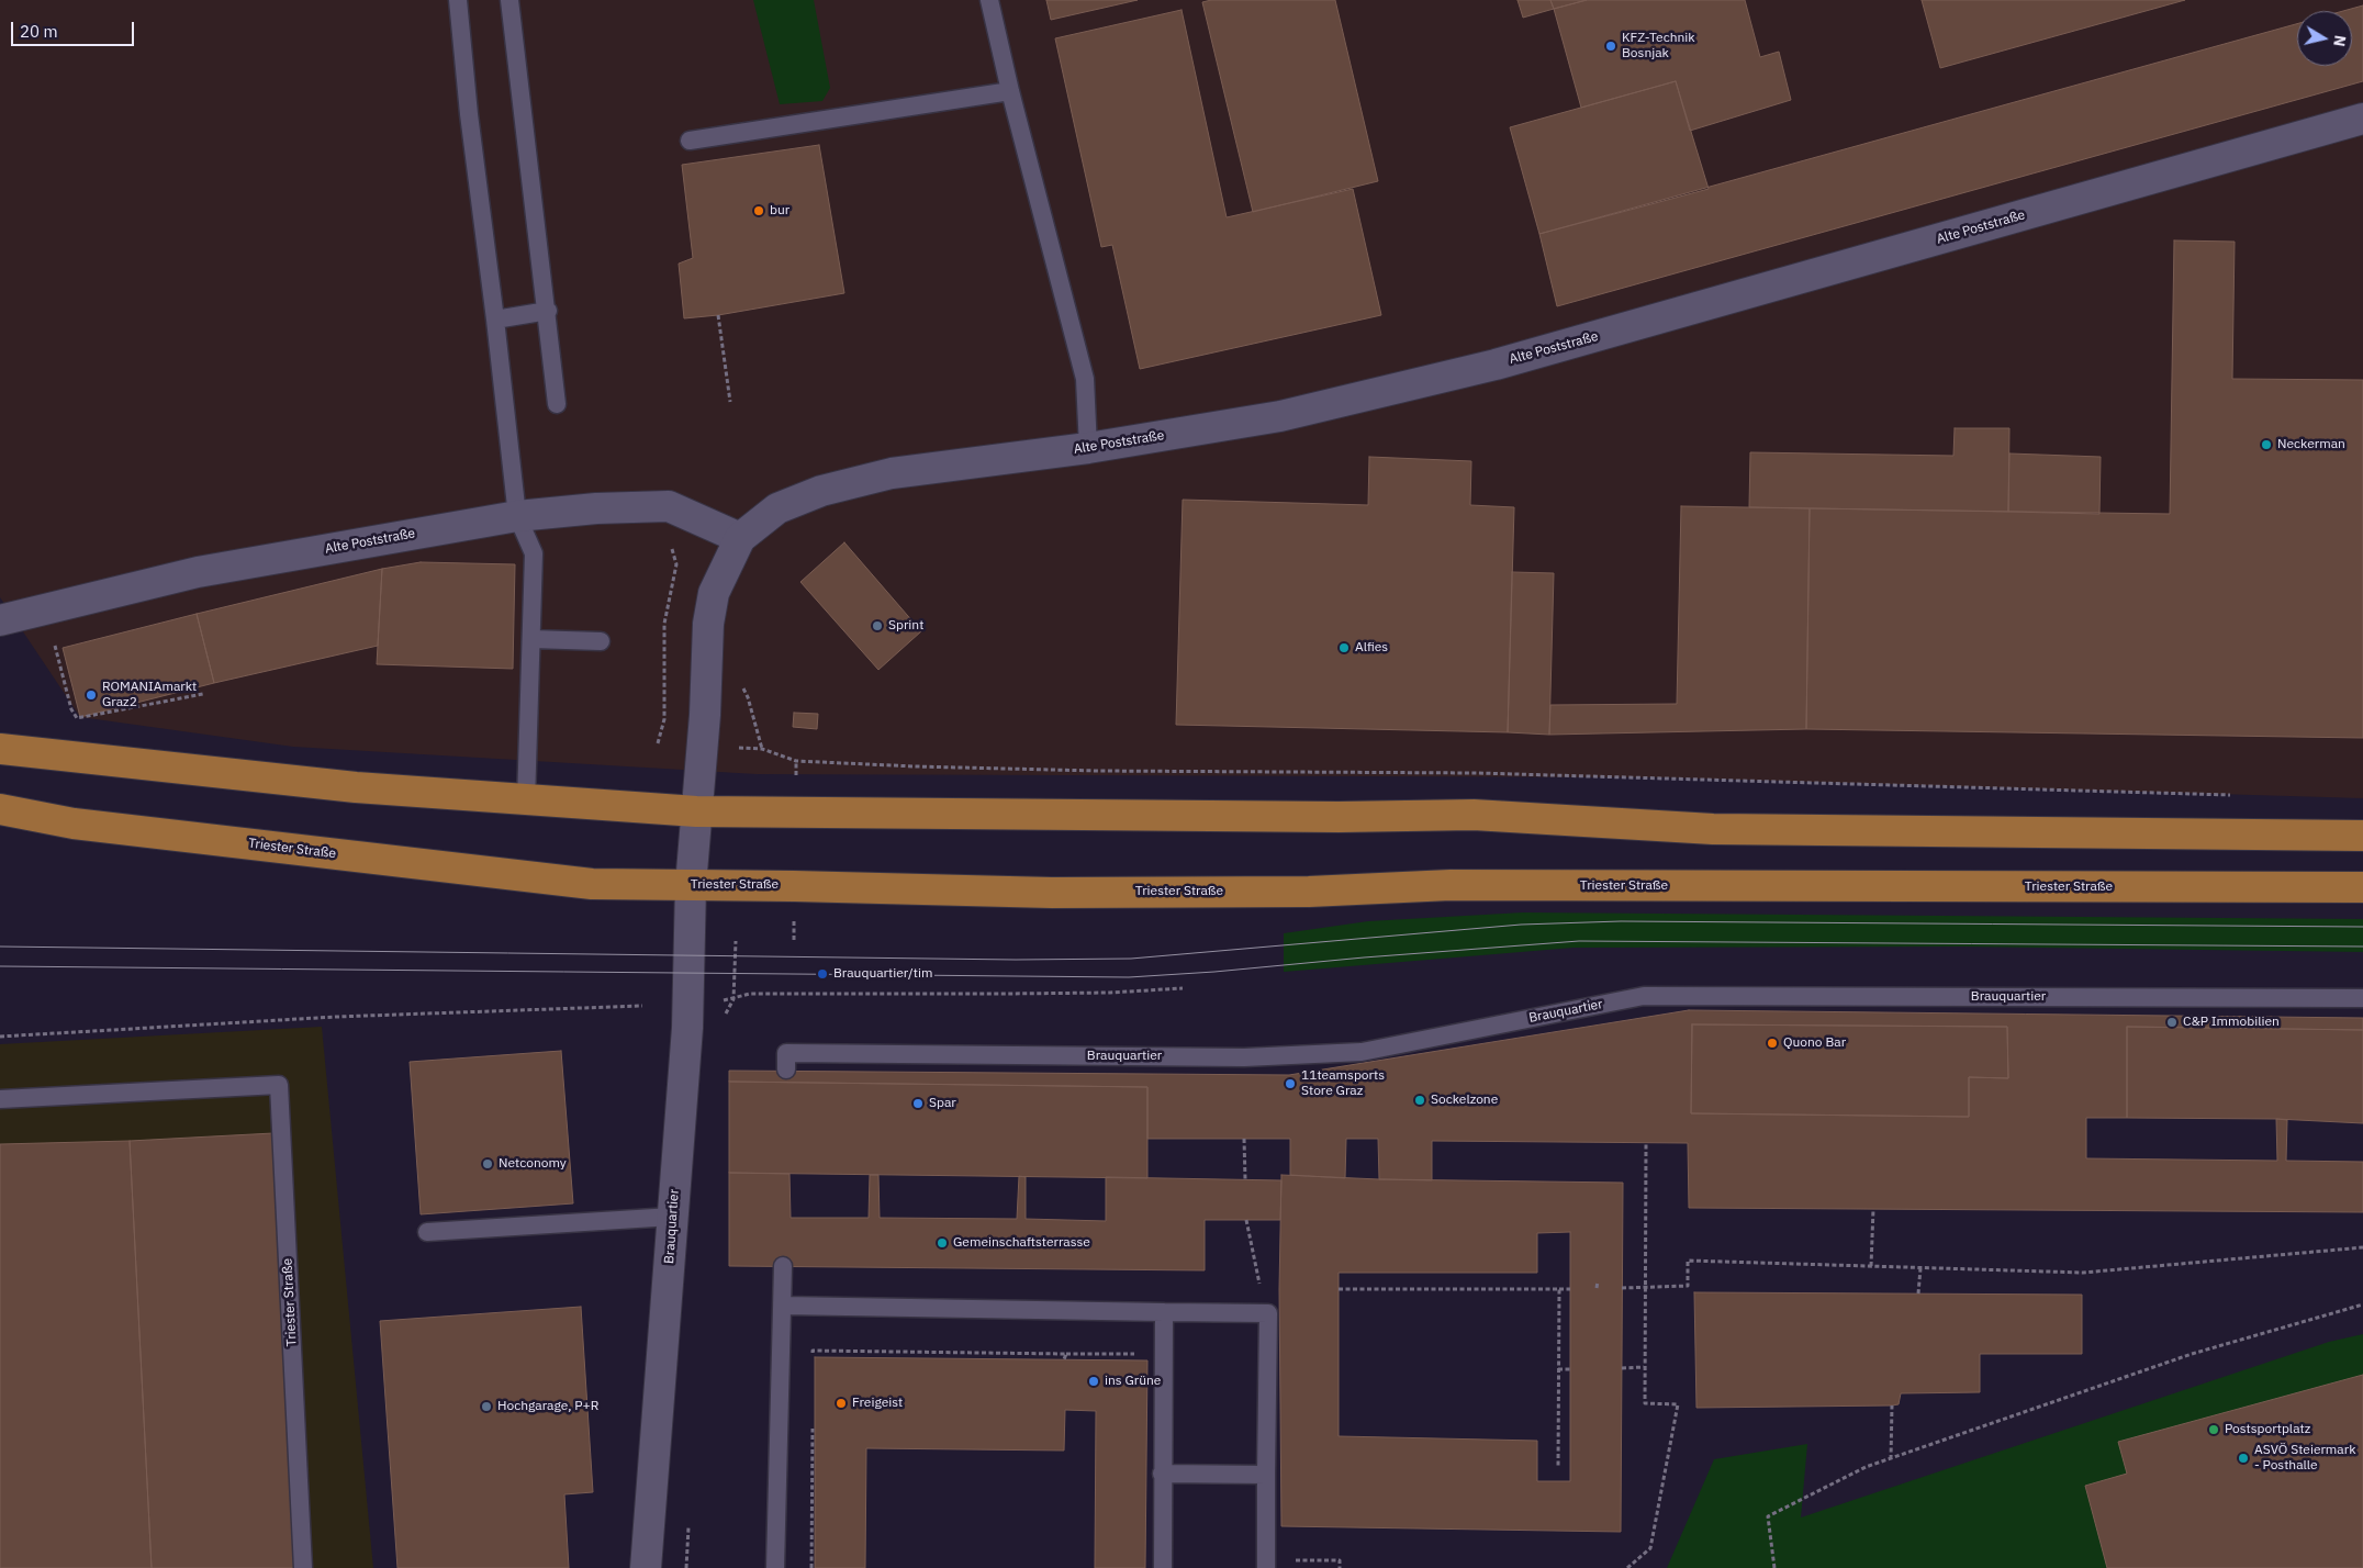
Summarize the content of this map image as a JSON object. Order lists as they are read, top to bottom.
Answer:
{
  "streets": {
    "main road": ["Triester Straße"],
    "street": ["Alte Poststraße", "Brauquartier"]
  },
  "crossings": [
    ["Alte Poststraße", "Triester Straße"],
    ["Alte Poststraße", "Brauquartier"],
    ["Triester Straße", "Brauquartier"]
  ],
  "places": [
    "KFZ-Technik Bosnjak",
    "bur",
    "Neckerman",
    "Sprint",
    "Alfies",
    "ROMANIAmarkt Graz2",
    "Brauquartier/tim",
    "C&P Immobilien",
    "Quono Bar",
    "11teamsports Store Graz",
    "Sockelzone",
    "Spar",
    "Netconomy",
    "Gemeinschaftsterrasse",
    "ins Grüne",
    "Freigeist",
    "Hochgarage, P+R",
    "Postsportplatz",
    "ASVÖ Steiermark - Posthalle"
  ],
  "scale_bar": "20 m",
  "north": "right"
}
